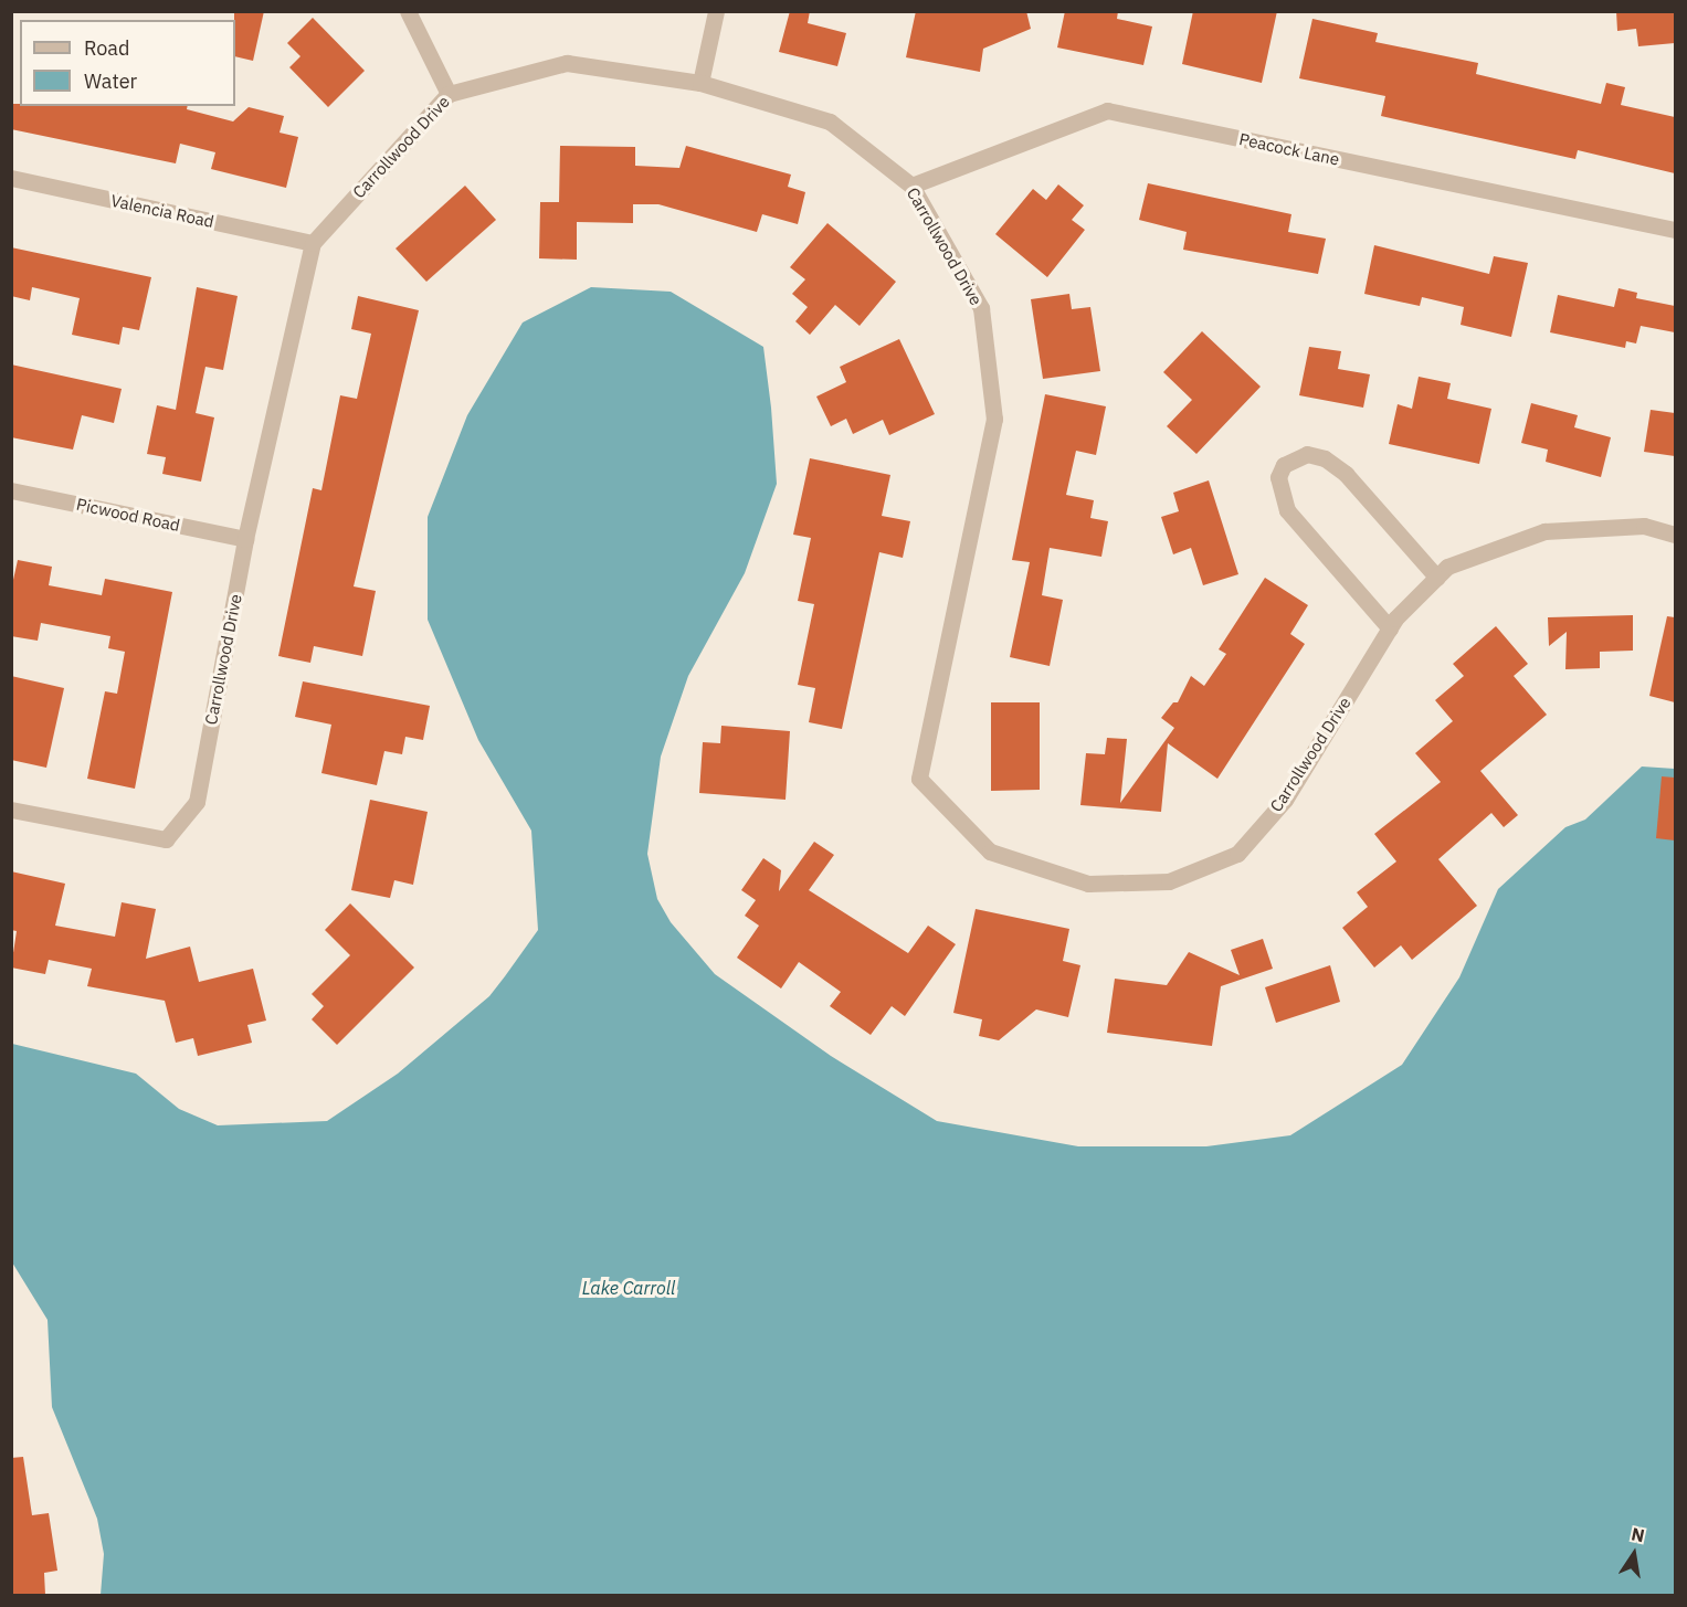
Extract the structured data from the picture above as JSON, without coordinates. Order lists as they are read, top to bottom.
{
  "streets": {
    "street": [
      "Carrollwood Drive",
      "Peacock Lane",
      "Valencia Road",
      "Picwood Road"
    ]
  },
  "crossings": [
    ["Carrollwood Drive", "Peacock Lane"],
    ["Carrollwood Drive", "Valencia Road"],
    ["Carrollwood Drive", "Picwood Road"]
  ],
  "water": ["Lake Carroll"],
  "legend": ["Road", "Water"],
  "north": "top"
}
